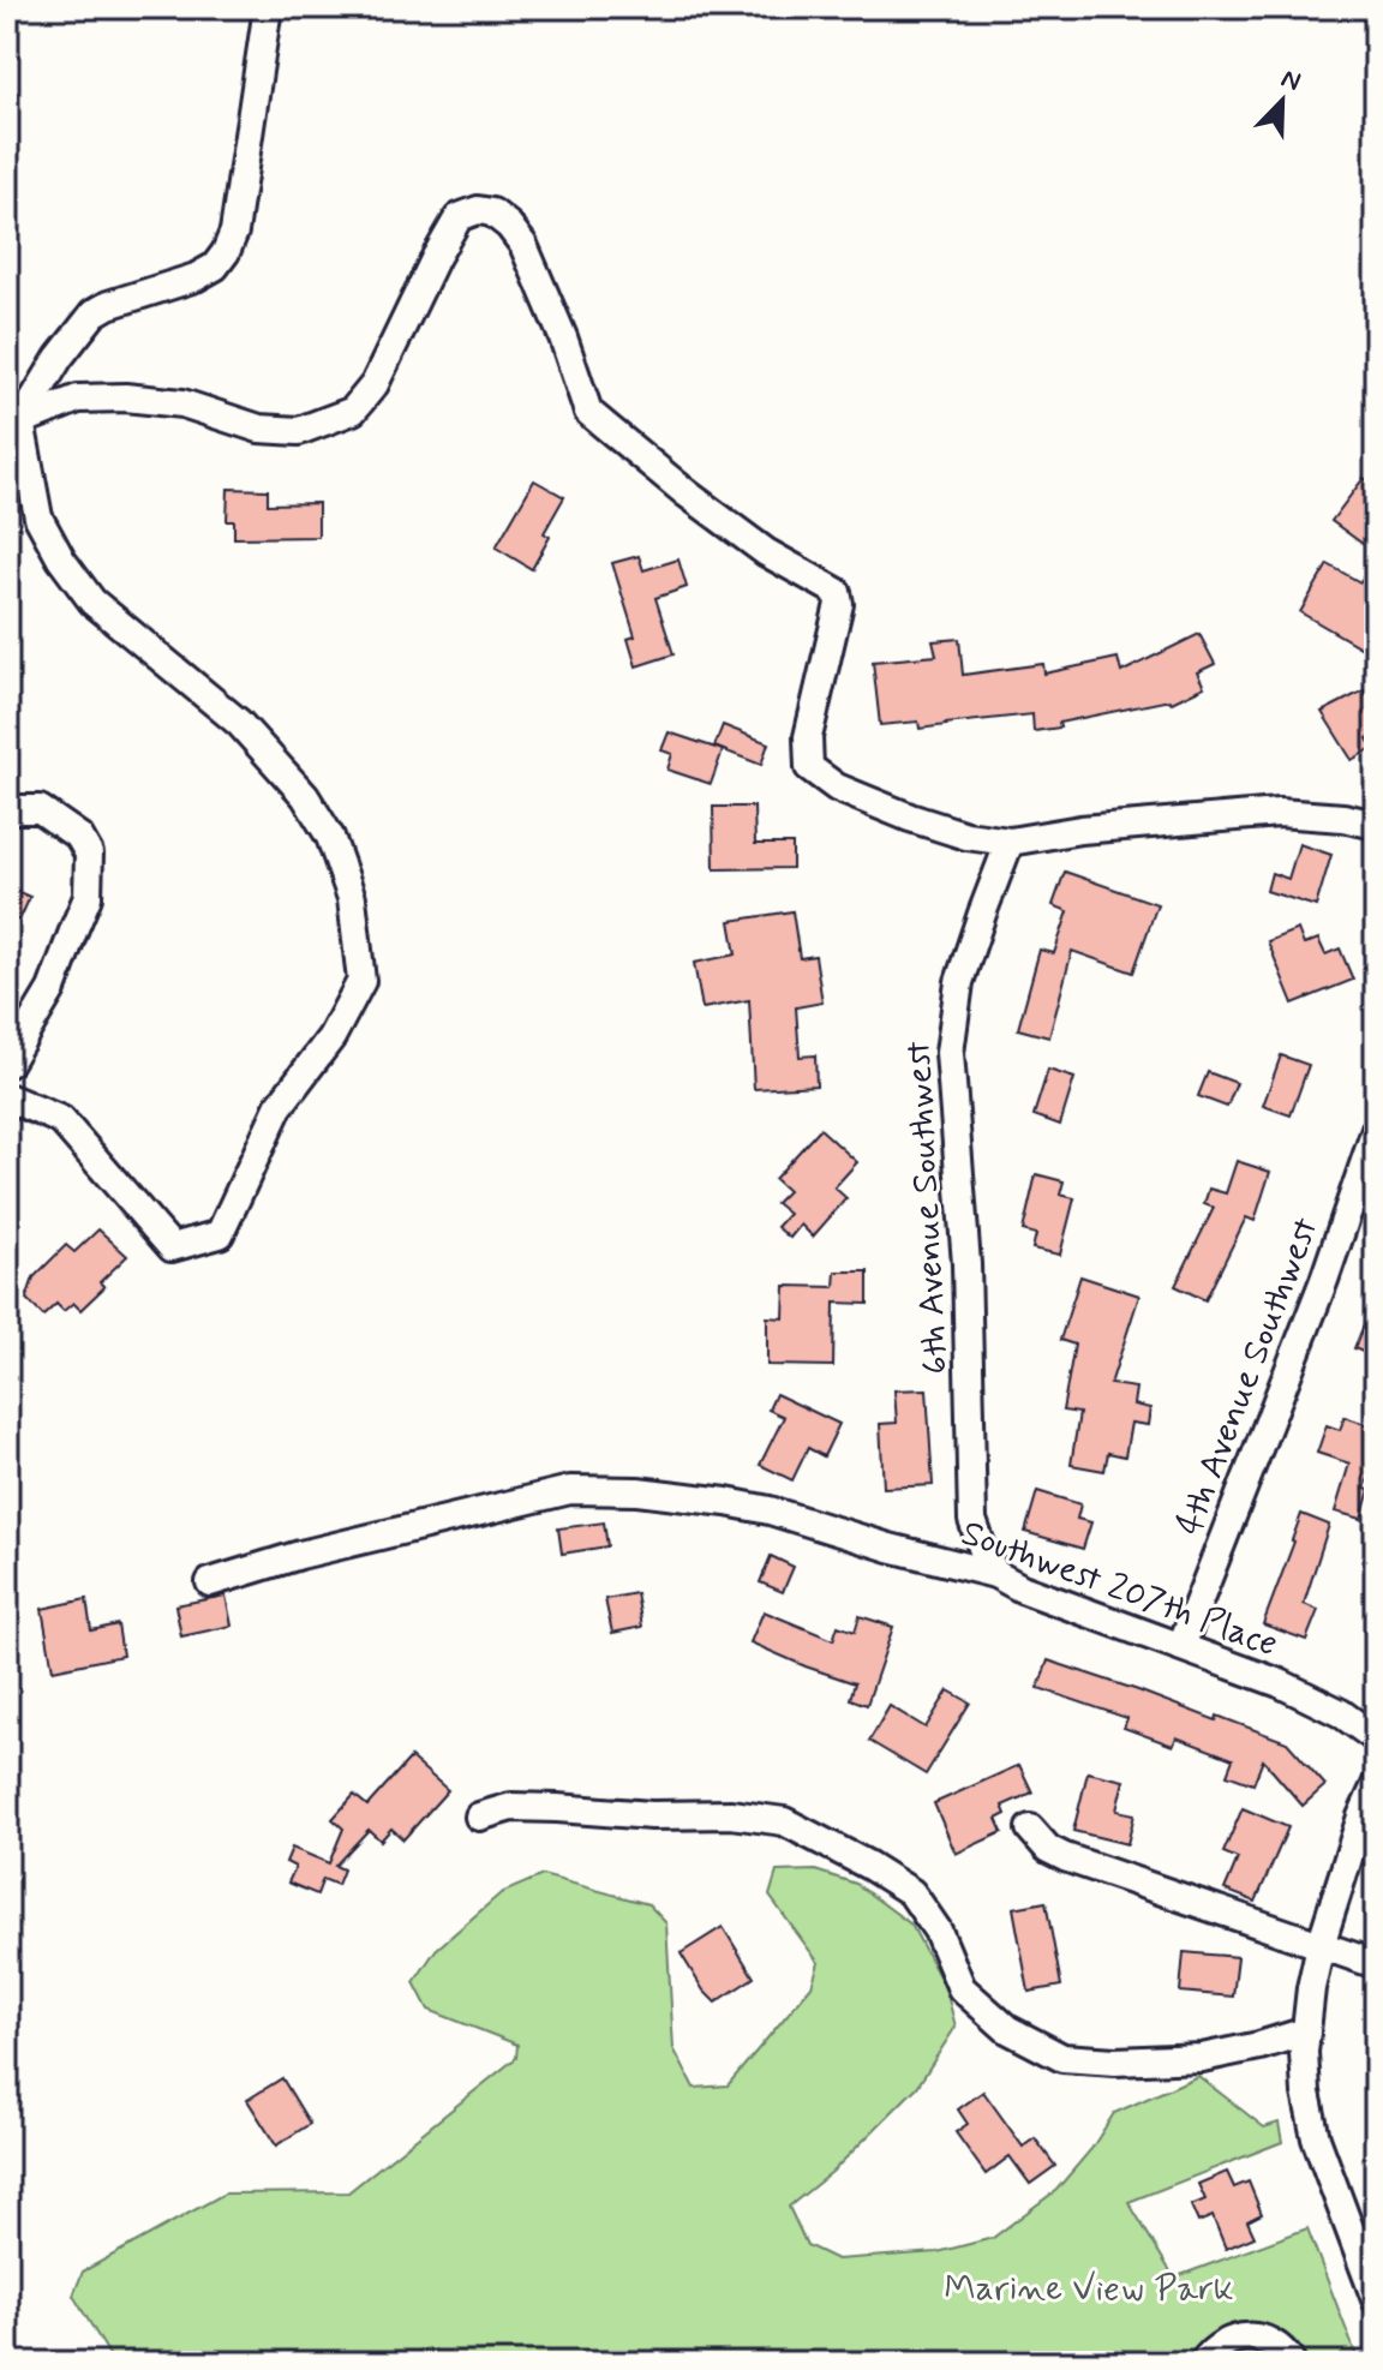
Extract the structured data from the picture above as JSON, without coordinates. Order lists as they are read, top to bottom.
{
  "streets": {
    "street": ["6th Avenue Southwest", "4th Avenue Southwest", "Southwest 207th Place"]
  },
  "crossings": [
    ["6th Avenue Southwest", "Southwest 207th Place"],
    ["4th Avenue Southwest", "Southwest 207th Place"]
  ],
  "parks": ["Marine View Park"],
  "north": "top right"
}
